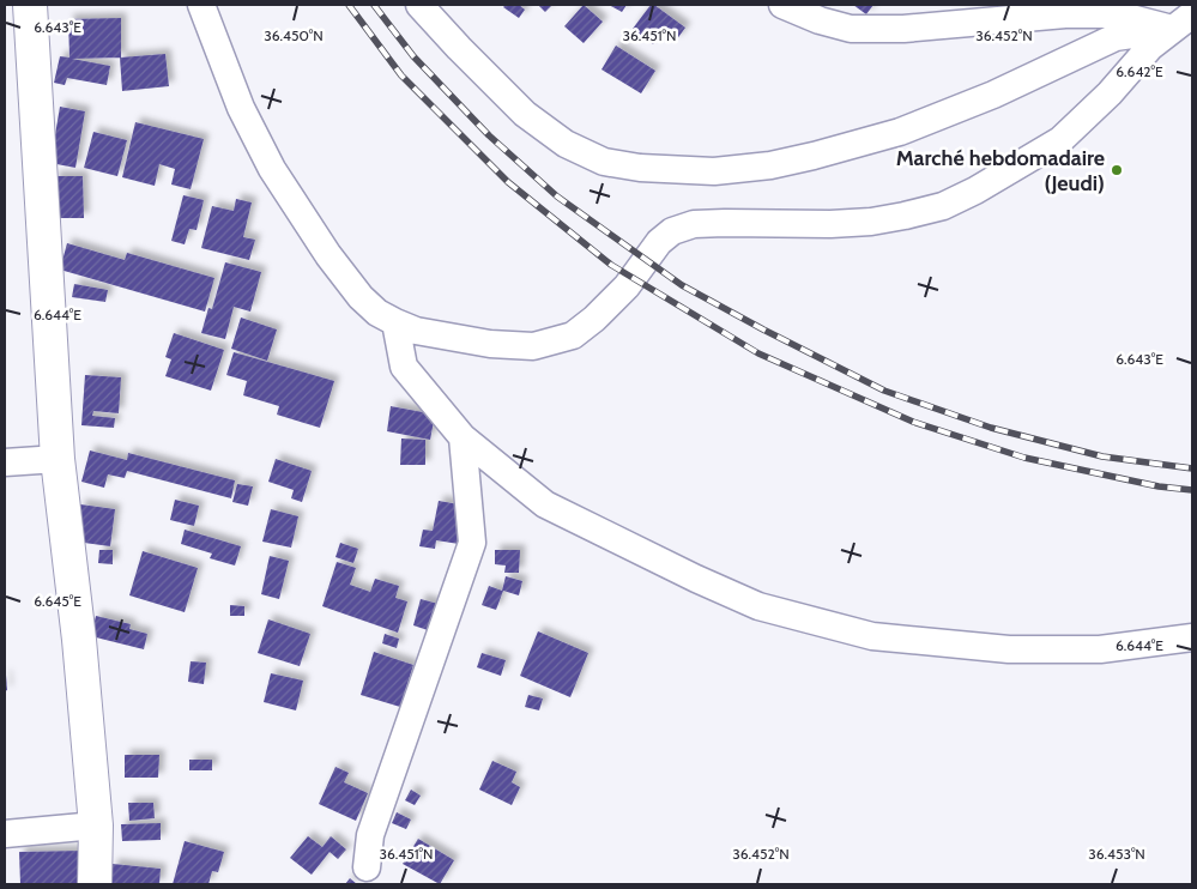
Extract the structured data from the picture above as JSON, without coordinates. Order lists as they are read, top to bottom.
{
  "places": ["Marché hebdomadaire (Jeudi)"],
  "coordinates": [
    "6.643°E",
    "36.450°N",
    "36.451°N",
    "36.452°N",
    "6.642°E",
    "6.644°E",
    "6.645°E",
    "36.453°N"
  ]
}
